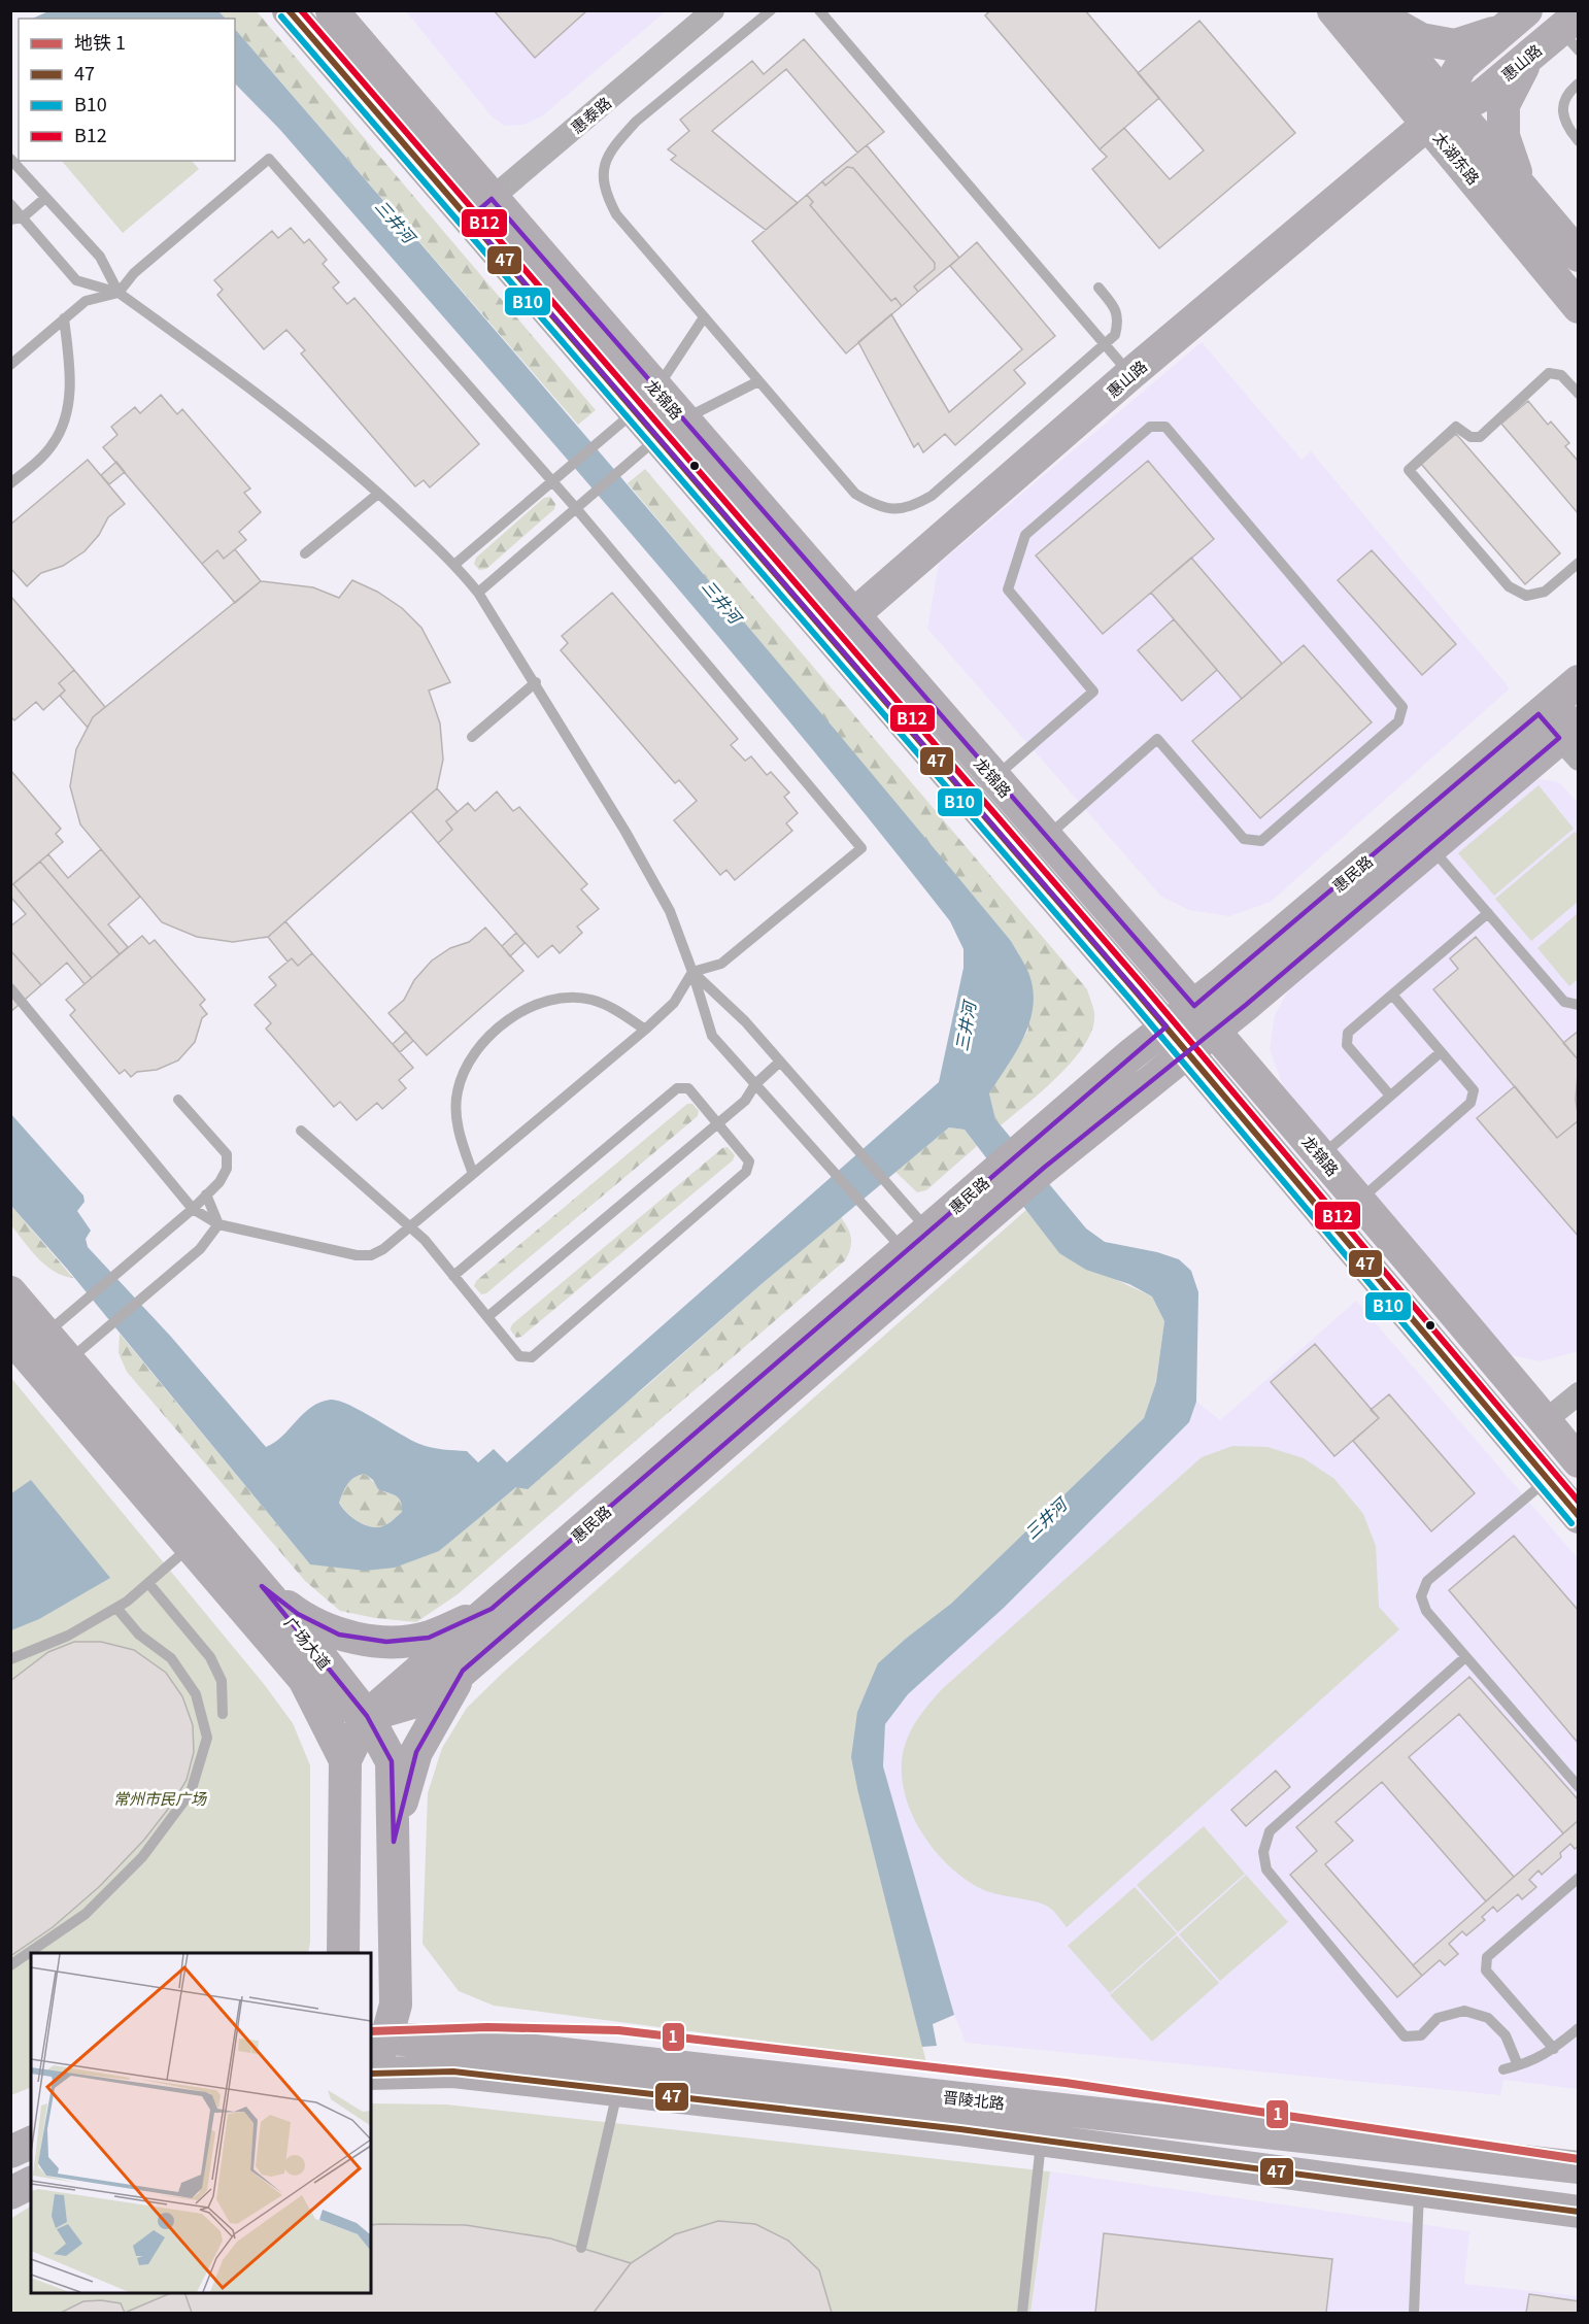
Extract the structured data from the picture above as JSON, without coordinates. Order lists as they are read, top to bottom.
{
  "streets": {
    "main road": [
      "惠山路",
      "太湖东路",
      "龙锦路",
      "惠民路",
      "广场大道",
      "晋陵北路"
    ],
    "street": ["惠泰路"]
  },
  "crossings": [
    ["惠山路", "太湖东路"],
    ["惠山路", "龙锦路"],
    ["惠泰路", "龙锦路"],
    ["龙锦路", "惠民路"],
    ["惠民路", "广场大道"],
    ["广场大道", "晋陵北路"]
  ],
  "water": ["三井河"],
  "parks": ["常州市民广场"],
  "lines": [
    "transit line 47",
    "transit line B12",
    "transit line B10",
    "metro line 1"
  ],
  "legend": [
    "地铁 1",
    "47",
    "B10",
    "B12"
  ]
}
